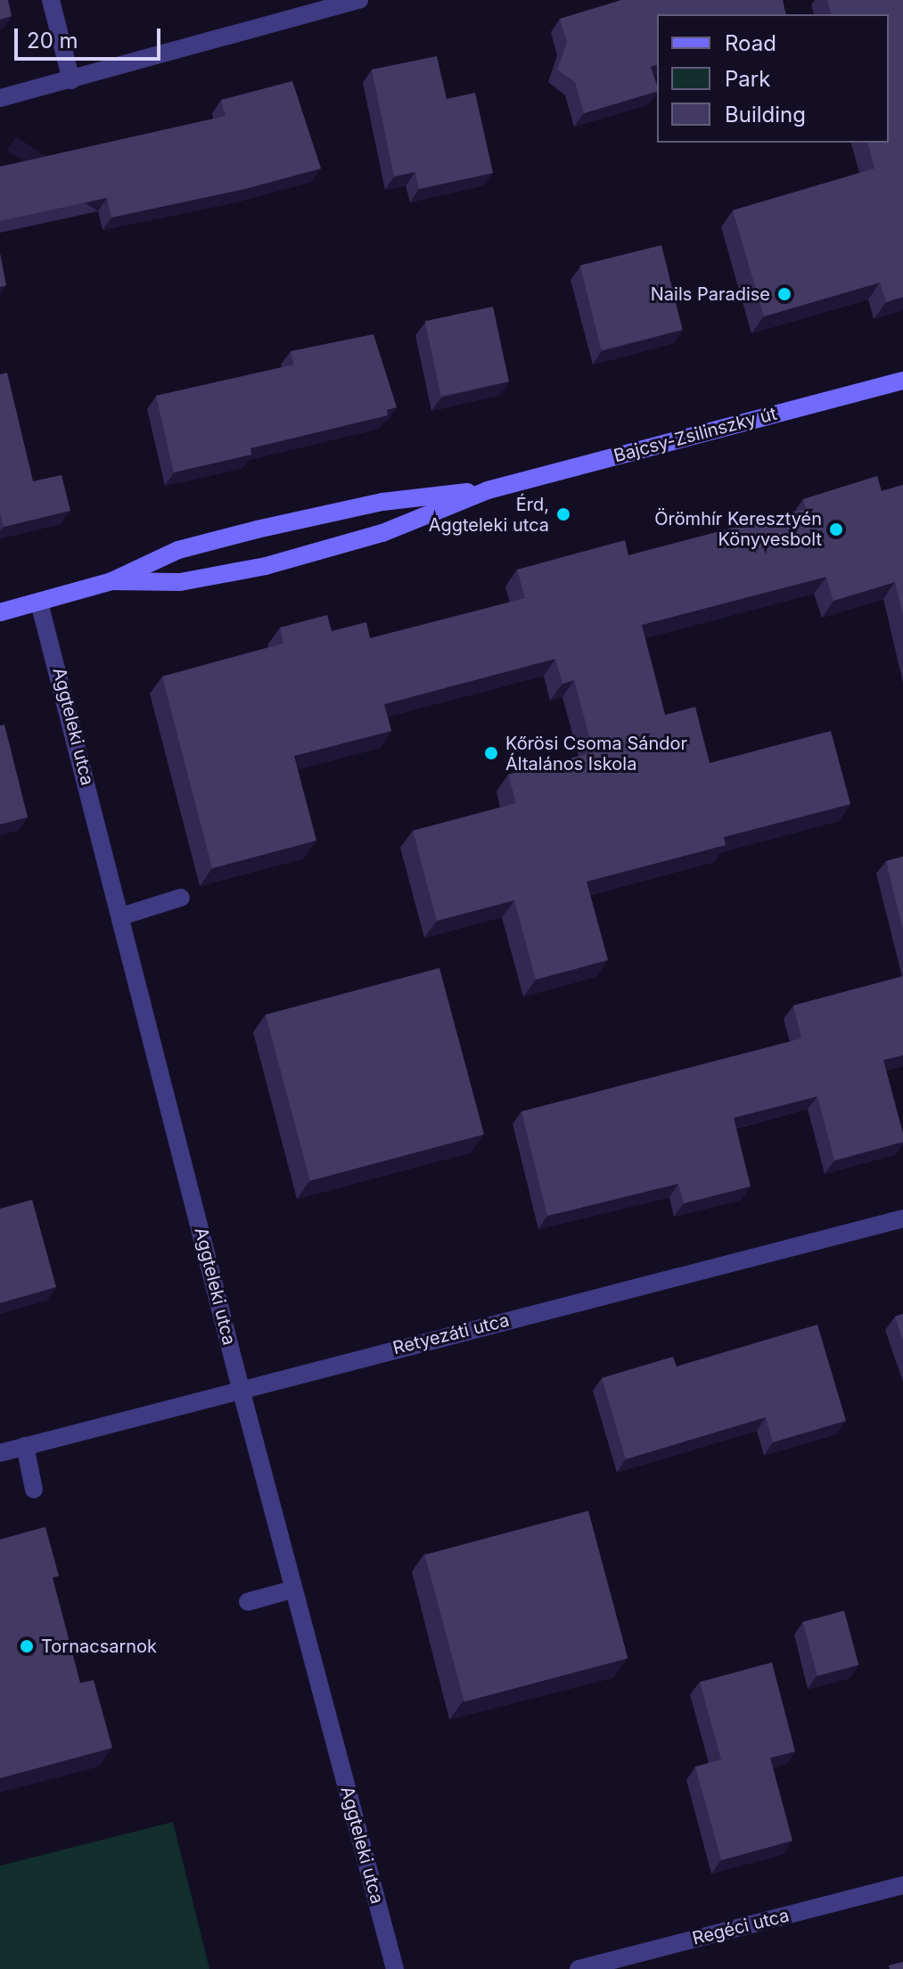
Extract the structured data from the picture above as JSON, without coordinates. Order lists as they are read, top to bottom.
{
  "streets": {
    "main road": ["Bajcsy-Zsilinszky út"],
    "street": ["Aggteleki utca", "Retyezáti utca", "Regéci utca"]
  },
  "crossings": [
    ["Bajcsy-Zsilinszky út", "Aggteleki utca"],
    ["Aggteleki utca", "Retyezáti utca"]
  ],
  "places": [
    "Nails Paradise",
    "Érd, Aggteleki utca",
    "Örömhír Keresztyén Könyvesbolt",
    "Kőrösi Csoma Sándor Általános Iskola",
    "Tornacsarnok"
  ],
  "legend": ["Road", "Park", "Building"],
  "scale_bar": "20 m"
}
